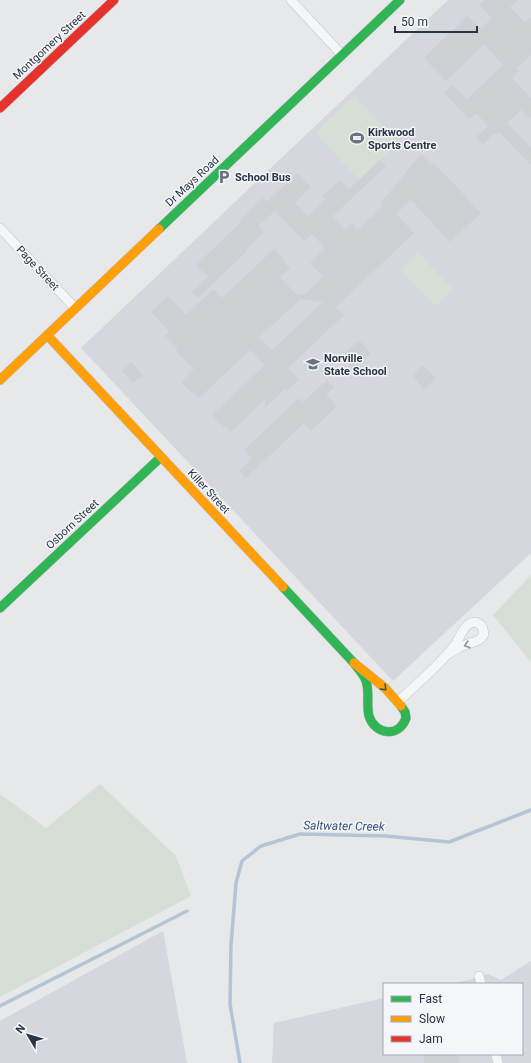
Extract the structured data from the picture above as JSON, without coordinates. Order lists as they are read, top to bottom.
{
  "streets": {
    "street": [
      "Montgomery Street",
      "Dr Mays Road",
      "Page Street",
      "Killer Street",
      "Osborn Street"
    ]
  },
  "crossings": [
    ["Dr Mays Road", "Page Street"],
    ["Dr Mays Road", "Killer Street"],
    ["Killer Street", "Osborn Street"]
  ],
  "water": ["Saltwater Creek"],
  "places": {
    "sports": ["Kirkwood Sports Centre"],
    "parking": ["School Bus"],
    "school or university": ["Norville State School"]
  },
  "legend": ["Fast", "Slow", "Jam"],
  "scale_bar": "50 m",
  "north": "top left"
}
